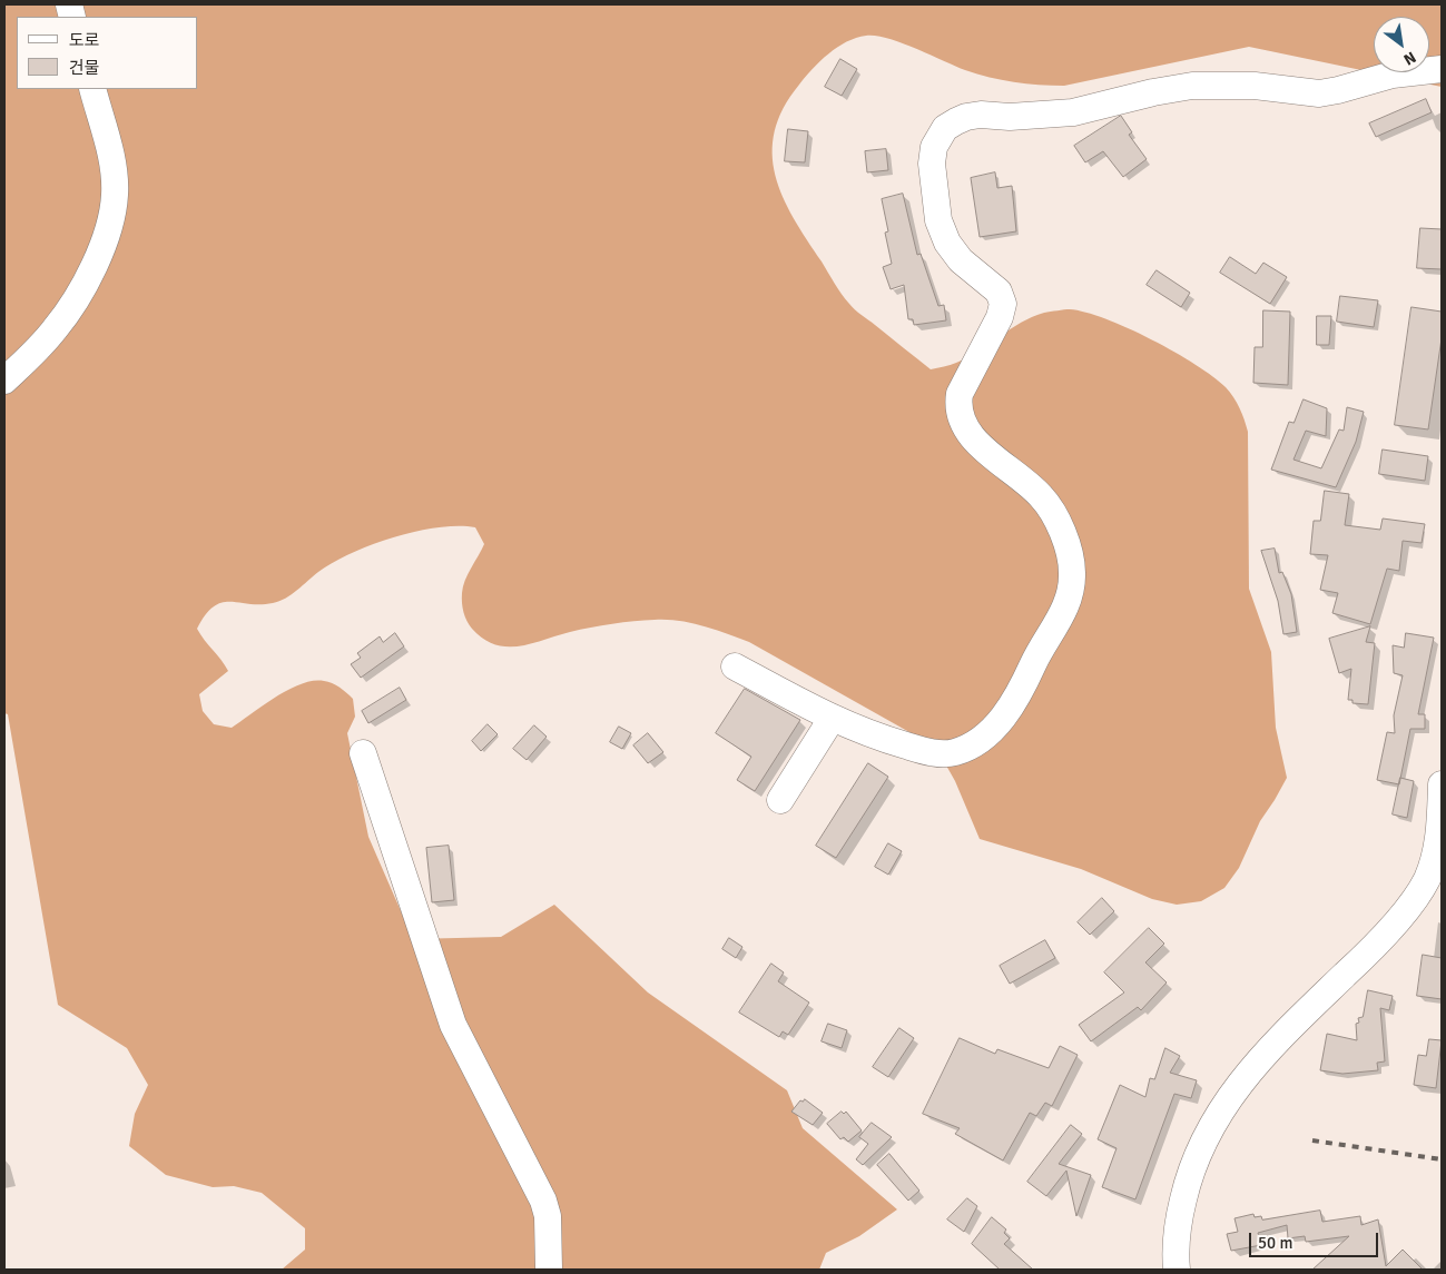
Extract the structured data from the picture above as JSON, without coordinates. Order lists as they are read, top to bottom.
{
  "legend": ["도로", "건물"],
  "scale_bar": "50 m",
  "north": "bottom right"
}
